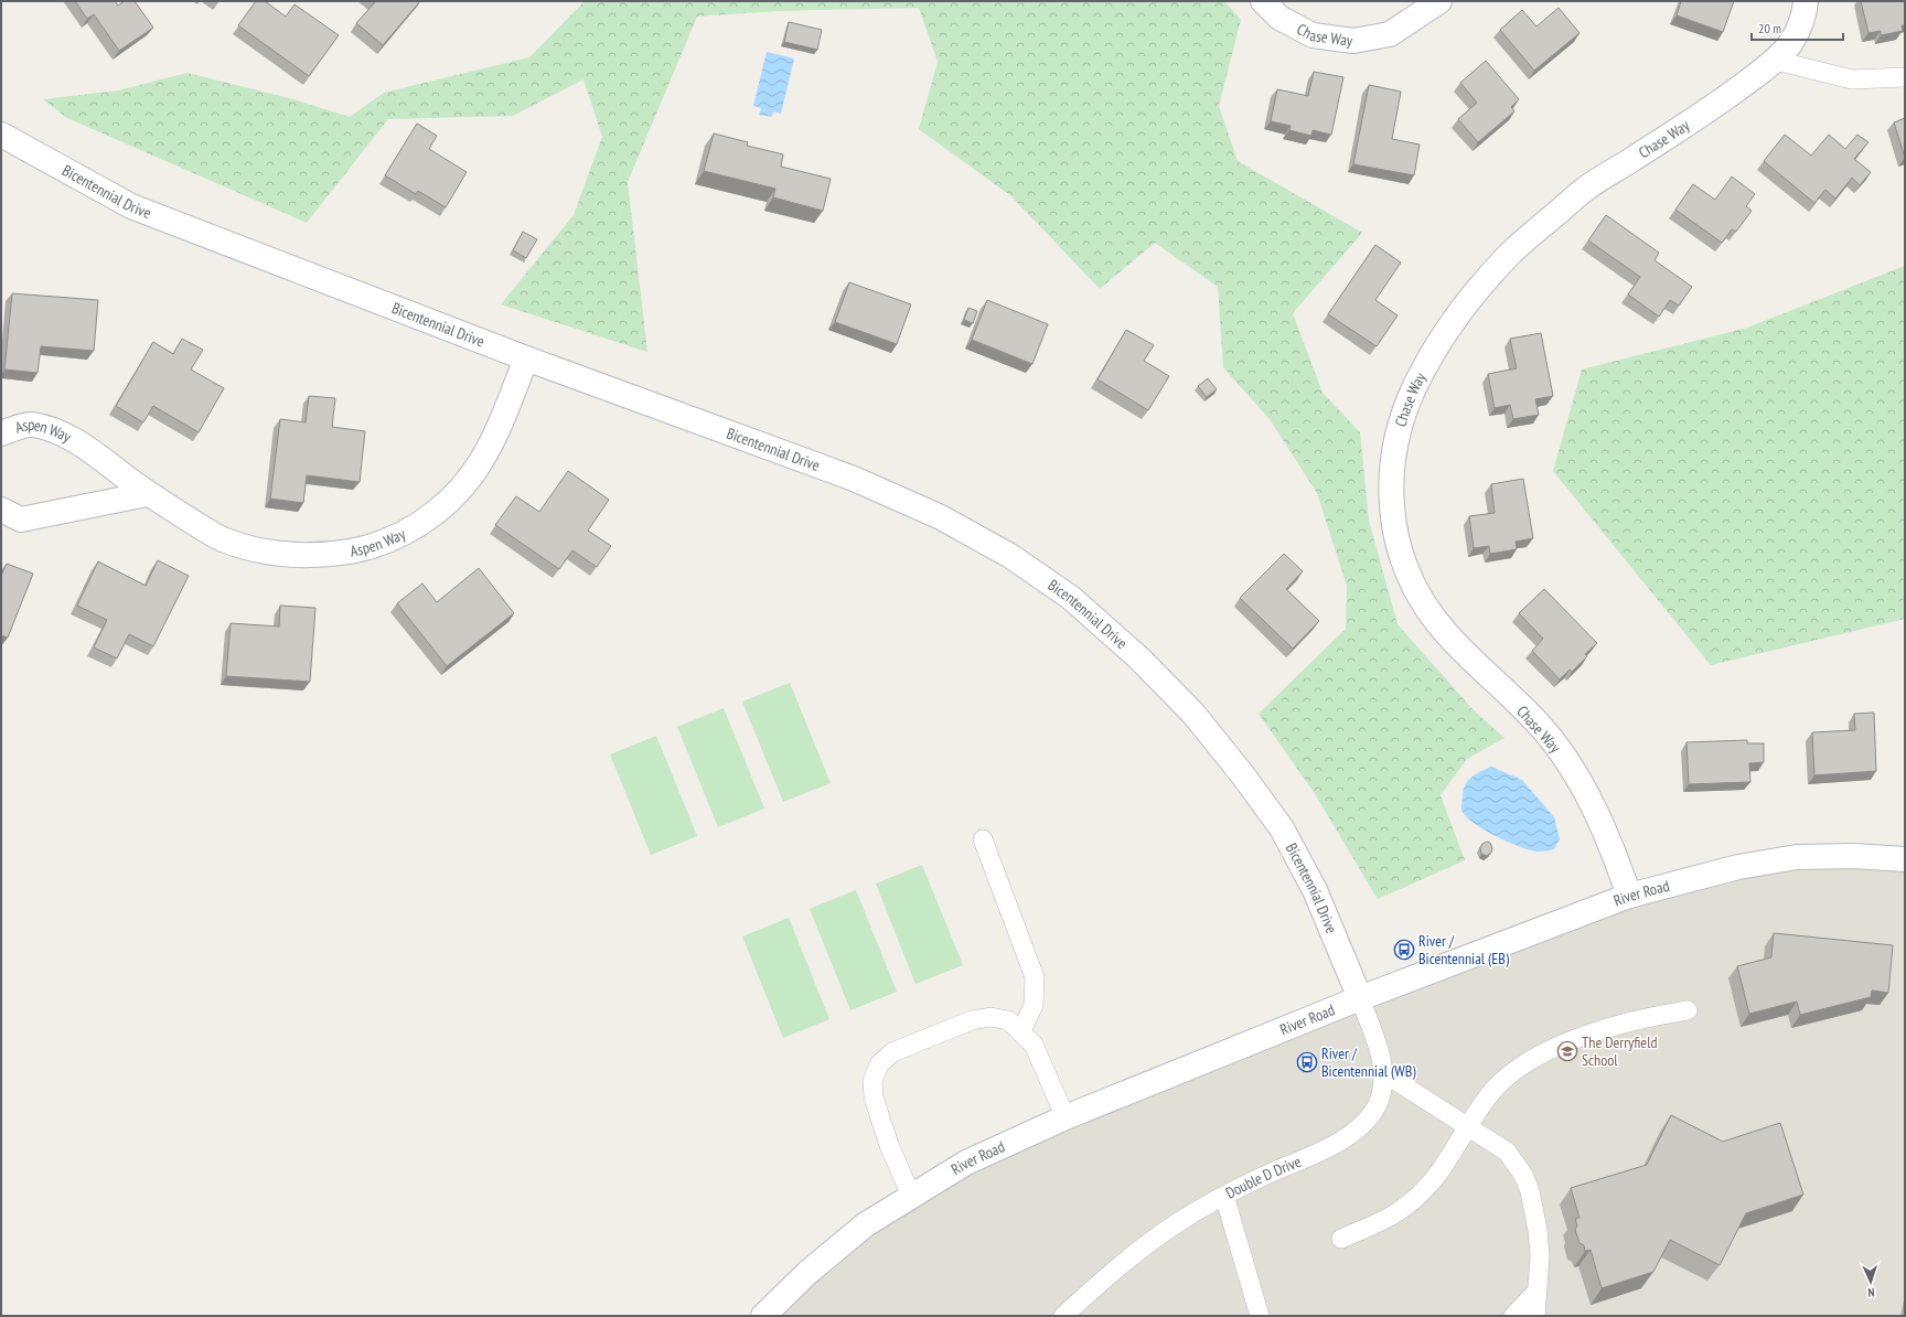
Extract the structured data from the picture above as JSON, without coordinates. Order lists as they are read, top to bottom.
{
  "streets": {
    "street": [
      "Chase Way",
      "Bicentennial Drive",
      "Aspen Way",
      "River Road"
    ],
    "lane": ["Double D Drive"]
  },
  "crossings": [
    ["Chase Way", "River Road"],
    ["Bicentennial Drive", "Aspen Way"],
    ["Bicentennial Drive", "River Road"],
    ["Bicentennial Drive", "Double D Drive"],
    ["River Road", "Double D Drive"]
  ],
  "places": {
    "bus stop": ["River / Bicentennial (EB)", "River / Bicentennial (WB)"],
    "school or university": ["The Derryfield School"]
  },
  "scale_bar": "20 m",
  "north": "bottom"
}
